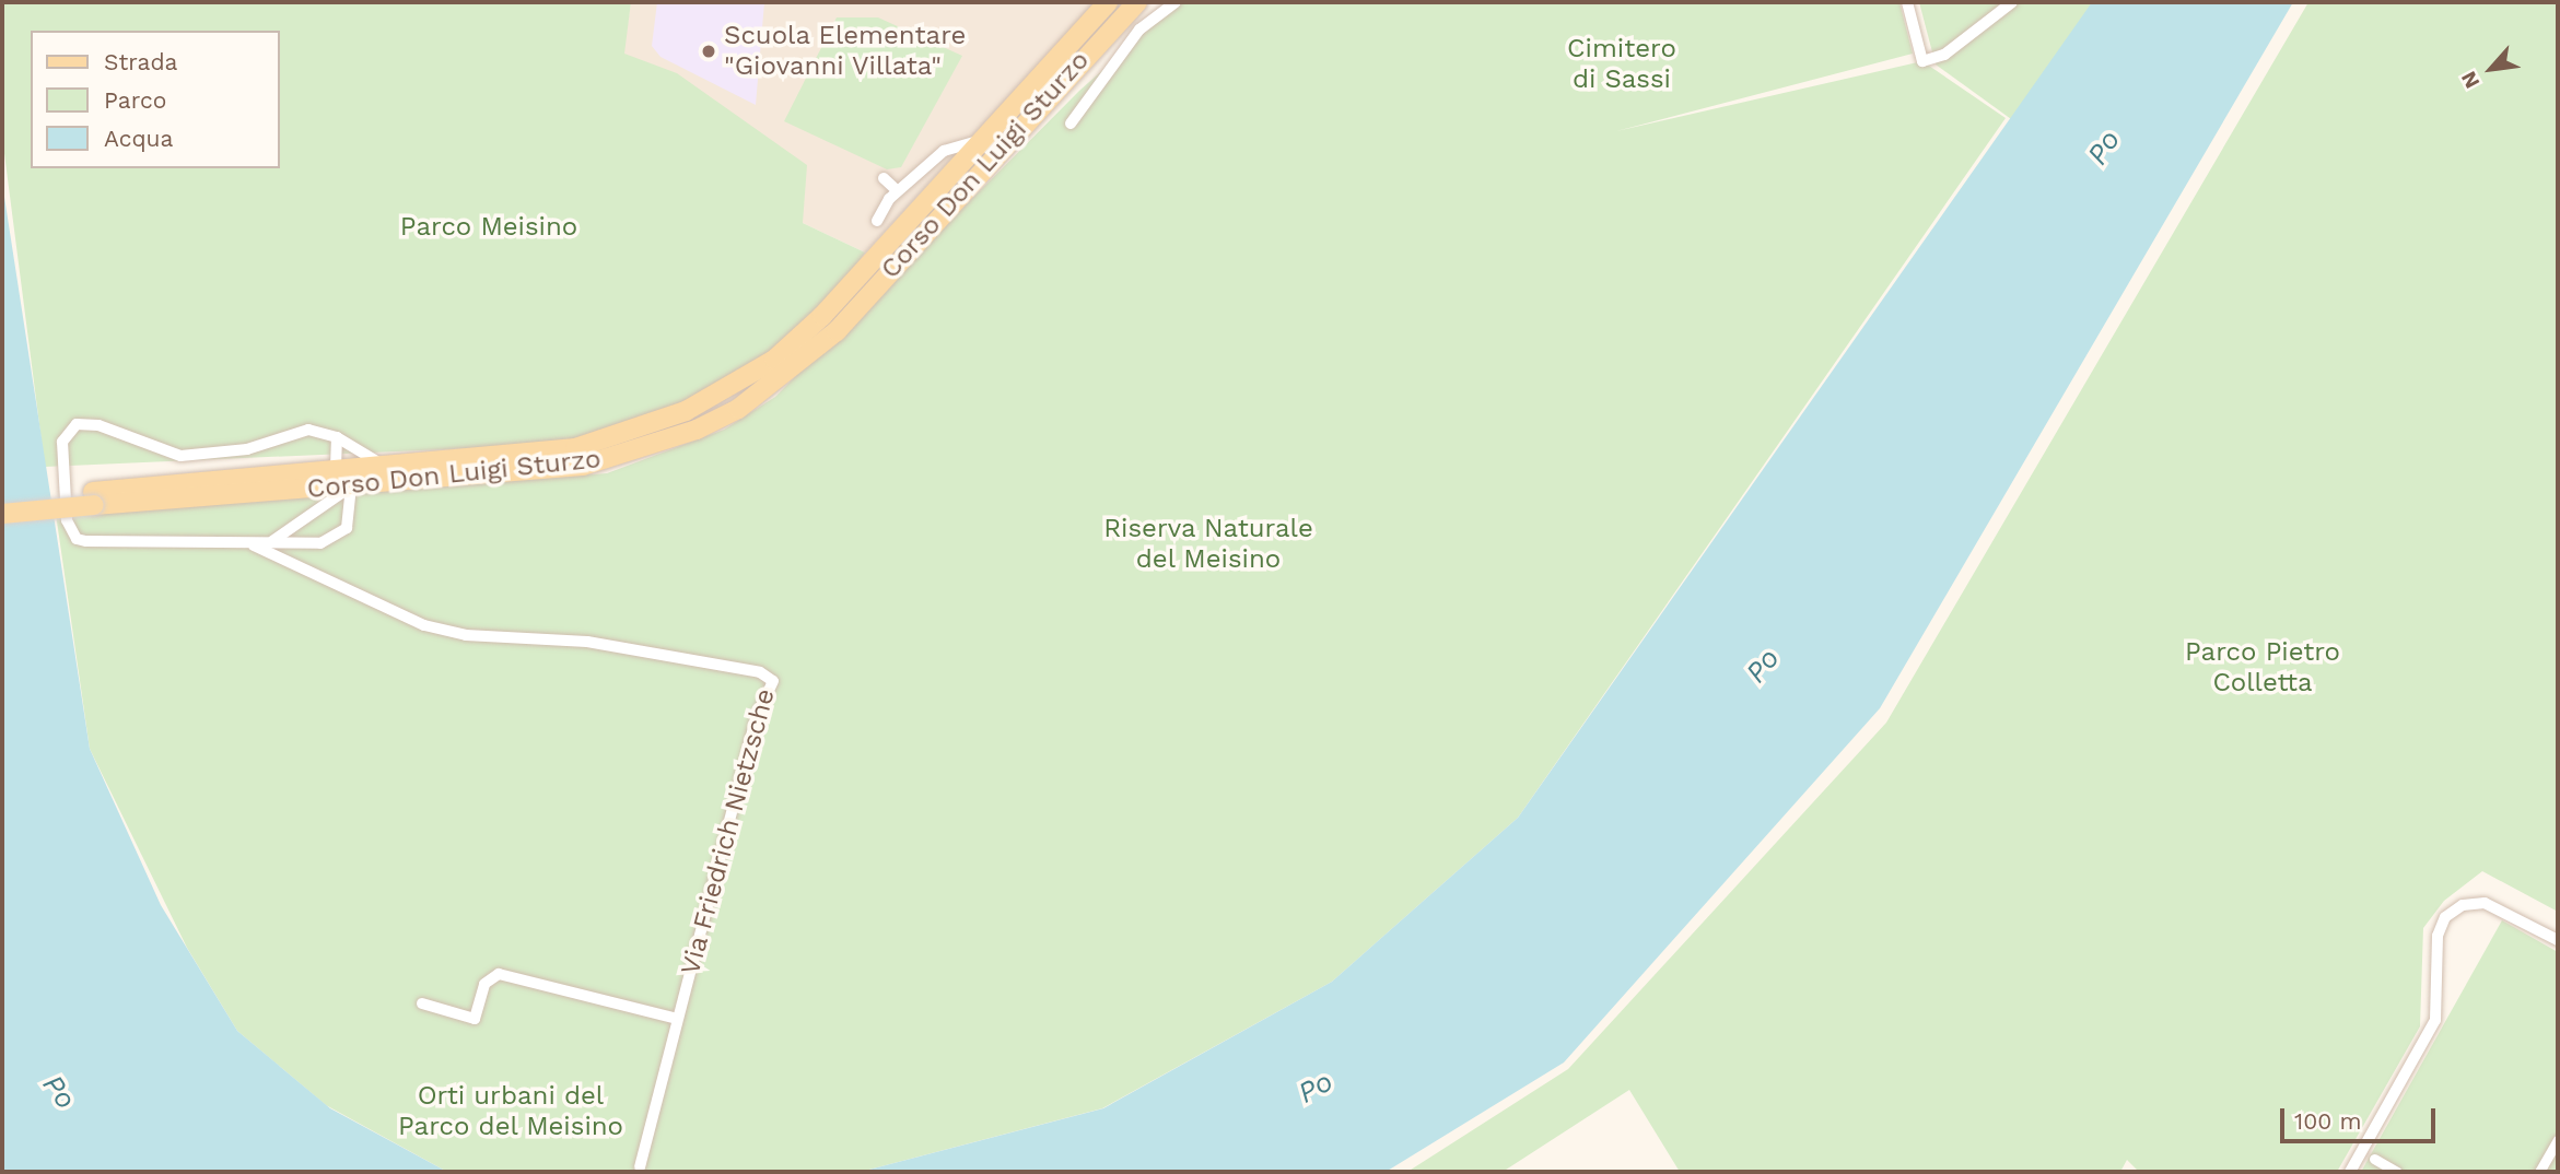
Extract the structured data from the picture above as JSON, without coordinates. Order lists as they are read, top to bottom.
{
  "streets": {
    "main road": ["Corso Don Luigi Sturzo"],
    "street": ["Via Friedrich Nietzsche"]
  },
  "water": ["Po"],
  "parks": [
    "Cimitero di Sassi",
    "Parco Meisino",
    "Riserva Naturale del Meisino",
    "Parco Pietro Colletta",
    "Orti urbani del Parco del Meisino"
  ],
  "places": ["Scuola Elementare \"Giovanni Villata\""],
  "legend": ["Strada", "Parco", "Acqua"],
  "scale_bar": "100 m",
  "north": "bottom left"
}
